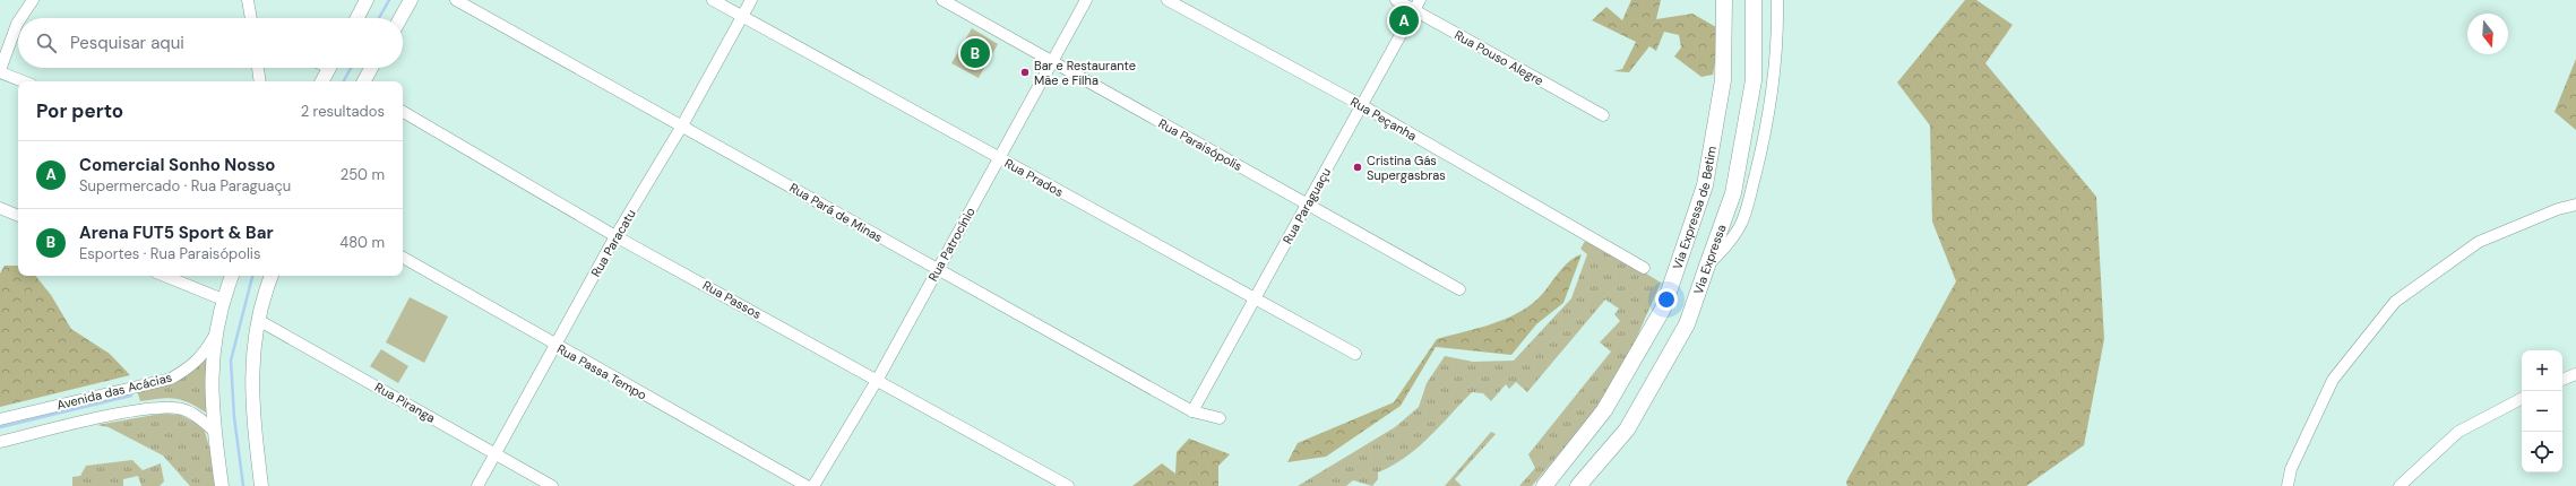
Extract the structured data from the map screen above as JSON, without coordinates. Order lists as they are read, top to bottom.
{
  "streets": {
    "highway": ["Via Expressa de Betim", "Via Expressa"],
    "street": [
      "Rua Pouso Alegre",
      "Rua Peçanha",
      "Rua Paraisópolis",
      "Rua Prados",
      "Rua Paraguaçu",
      "Rua Pará de Minas",
      "Rua Paracatu",
      "Rua Patrocínio",
      "Rua Passos",
      "Rua Passa Tempo",
      "Avenida das Acácias",
      "Rua Piranga"
    ]
  },
  "crossings": [
    ["Rua Pouso Alegre", "Rua Paraguaçu"],
    ["Rua Peçanha", "Rua Paraguaçu"],
    ["Rua Paraisópolis", "Rua Paraguaçu"],
    ["Rua Paraisópolis", "Rua Patrocínio"],
    ["Rua Prados", "Rua Paraguaçu"],
    ["Rua Prados", "Rua Paracatu"],
    ["Rua Prados", "Rua Patrocínio"],
    ["Rua Paraguaçu", "Rua Pará de Minas"],
    ["Rua Pará de Minas", "Rua Paracatu"],
    ["Rua Pará de Minas", "Rua Patrocínio"],
    ["Rua Paracatu", "Rua Passos"],
    ["Rua Paracatu", "Rua Passa Tempo"],
    ["Rua Paracatu", "Rua Piranga"],
    ["Rua Patrocínio", "Rua Passos"]
  ],
  "places": ["Bar e Restaurante Mãe e Filha", "Cristina Gás Supergasbras"],
  "north": "bottom",
  "page": {
    "pins": ["A", "B"],
    "search": "Pesquisar aqui",
    "heading": ["Por perto", "2 resultados"],
    "list": [
      {
        "mark": "A",
        "name": "Comercial Sonho Nosso",
        "note": "Supermercado · Rua Paraguaçu",
        "value": "250 m"
      },
      {
        "mark": "B",
        "name": "Arena FUT5 Sport & Bar",
        "note": "Esportes · Rua Paraisópolis",
        "value": "480 m"
      }
    ],
    "map_buttons": ["+", "−"]
  }
}
